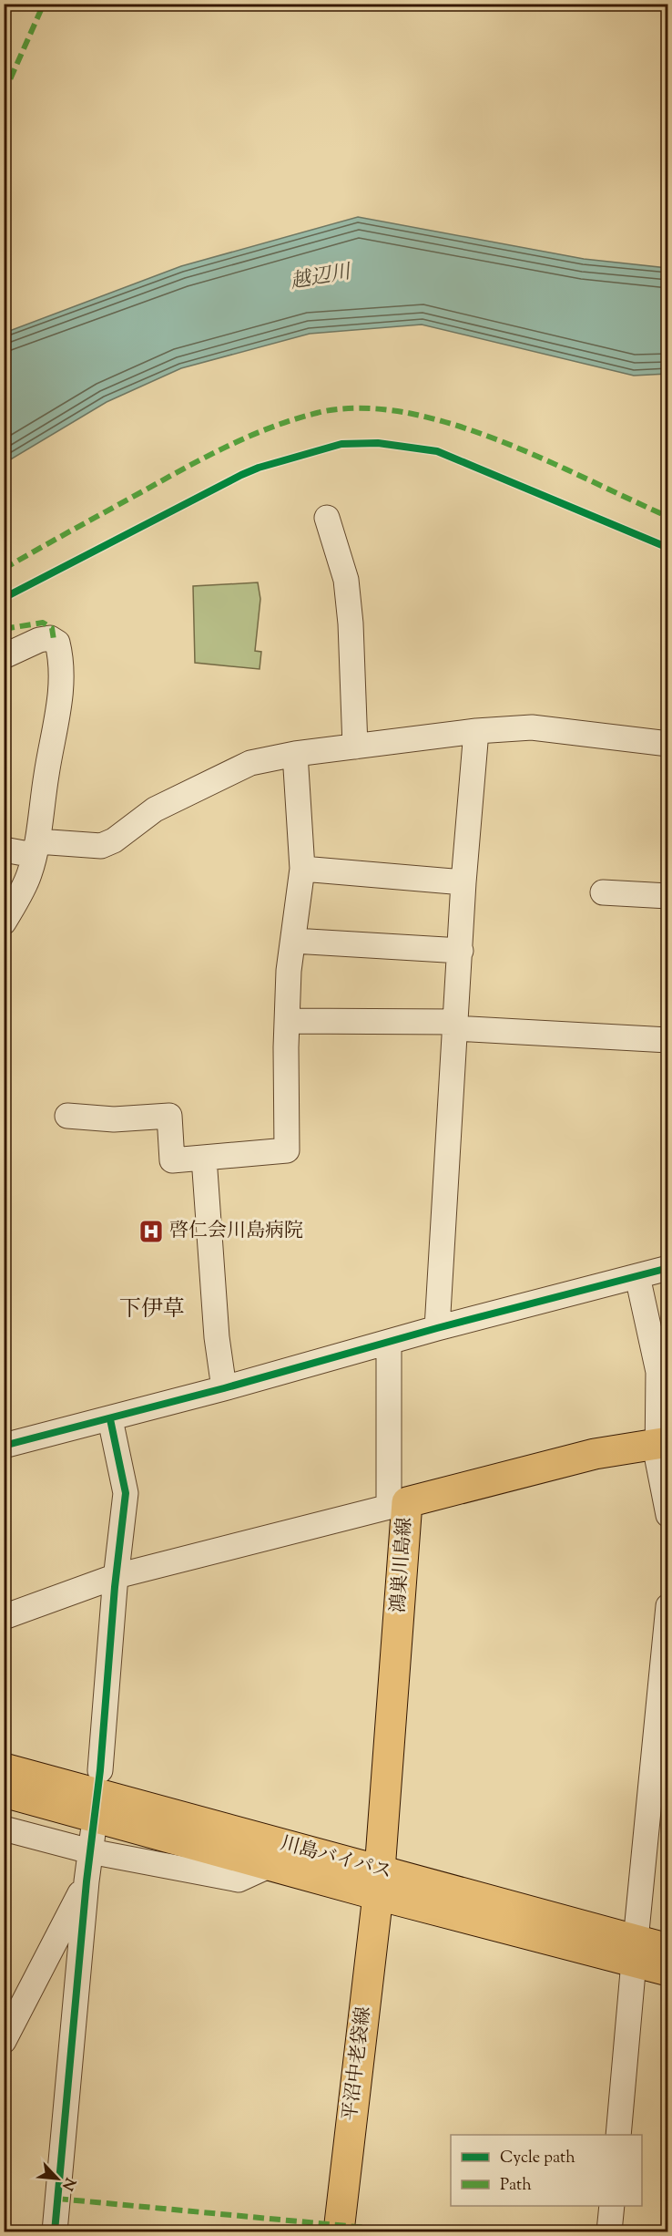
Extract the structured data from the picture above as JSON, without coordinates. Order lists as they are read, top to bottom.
{
  "streets": {
    "main road": ["鴻巣川島線", "川島バイパス", "平沼中老袋線"]
  },
  "crossings": [
    ["鴻巣川島線", "川島バイパス"],
    ["鴻巣川島線", "平沼中老袋線"],
    ["川島バイパス", "平沼中老袋線"]
  ],
  "districts": ["下伊草"],
  "water": ["越辺川"],
  "places": {
    "hospital": ["啓仁会川島病院"]
  },
  "legend": ["Cycle path", "Path"],
  "north": "bottom right"
}
